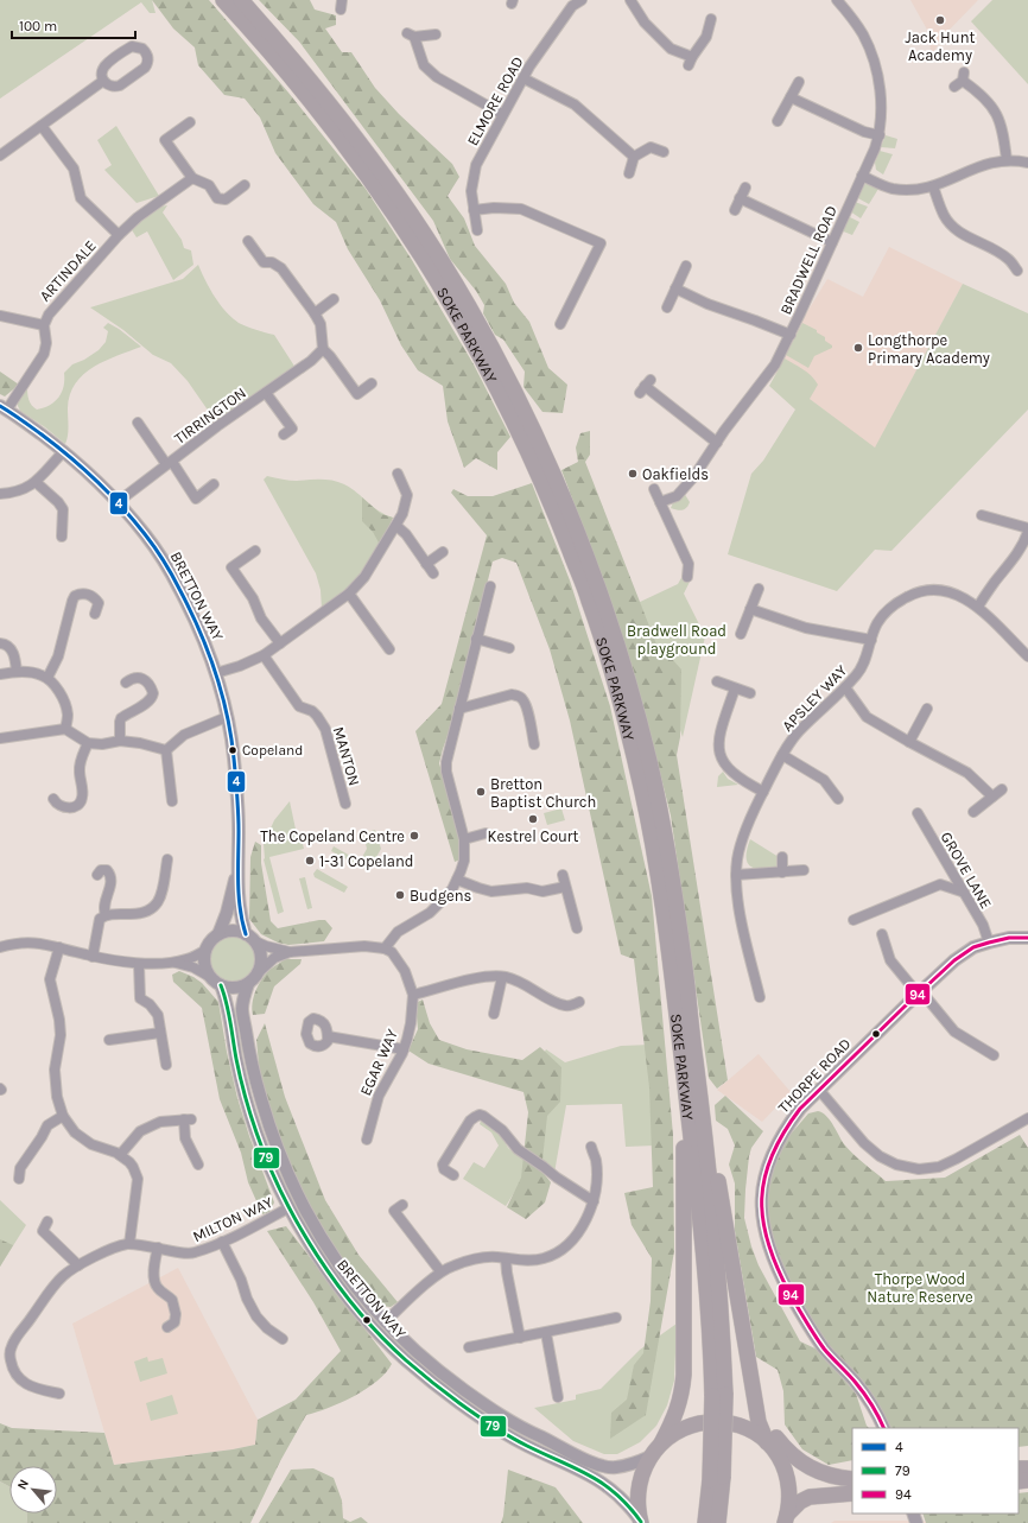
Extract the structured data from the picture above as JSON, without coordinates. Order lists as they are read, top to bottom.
{
  "streets": {
    "highway": ["SOKE PARKWAY"],
    "street": [
      "ELMORE ROAD",
      "BRADWELL ROAD",
      "ARTINDALE",
      "TIRRINGTON",
      "BRETTON WAY",
      "APSLEY WAY",
      "MANTON",
      "GROVE LANE",
      "EGAR WAY",
      "THORPE ROAD",
      "MILTON WAY"
    ]
  },
  "crossings": [
    ["ARTINDALE", "BRETTON WAY"],
    ["TIRRINGTON", "BRETTON WAY"],
    ["BRETTON WAY", "MILTON WAY"],
    ["GROVE LANE", "THORPE ROAD"]
  ],
  "parks": ["Bradwell Road playground", "Thorpe Wood Nature Reserve"],
  "places": [
    "Jack Hunt Academy",
    "Longthorpe Primary Academy",
    "Oakfields",
    "Copeland",
    "Bretton Baptist Church",
    "Kestrel Court",
    "The Copeland Centre",
    "1-31 Copeland",
    "Budgens"
  ],
  "lines": ["transit line 4", "transit line 94", "transit line 79"],
  "legend": ["4", "79", "94"],
  "scale_bar": "100 m",
  "north": "top left"
}
